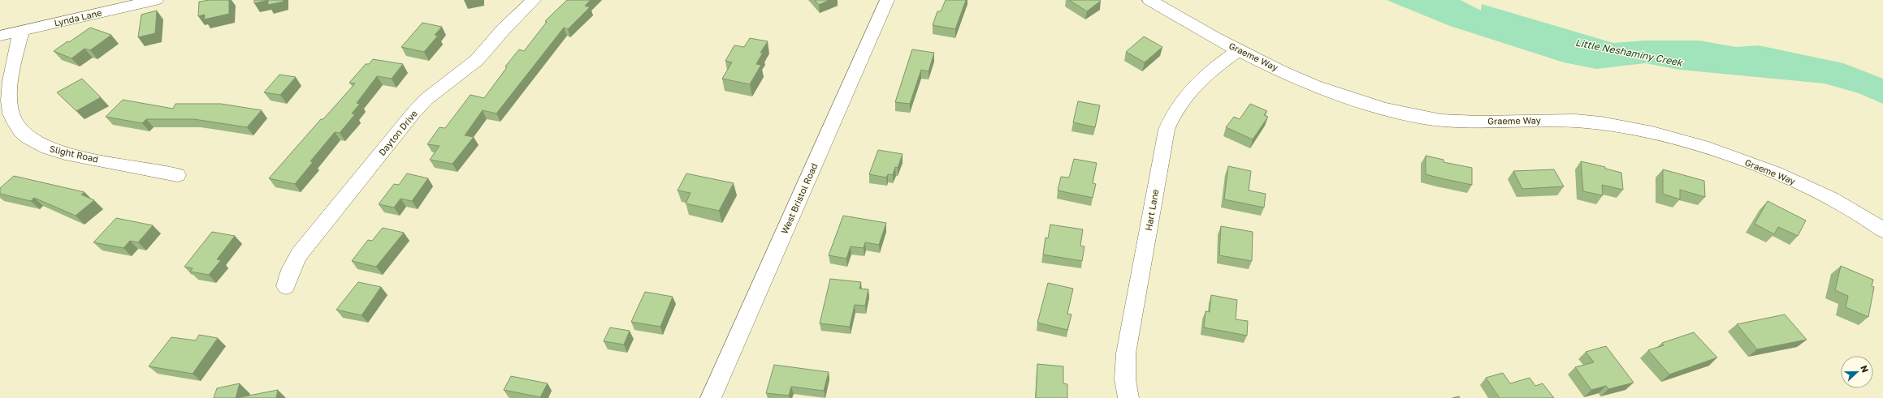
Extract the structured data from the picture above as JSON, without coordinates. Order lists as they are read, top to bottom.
{
  "streets": {
    "street": [
      "Lynda Lane",
      "Graeme Way",
      "Dayton Drive",
      "Slight Road",
      "West Bristol Road",
      "Hart Lane"
    ]
  },
  "crossings": [
    ["Lynda Lane", "Slight Road"],
    ["Graeme Way", "Hart Lane"]
  ],
  "water": ["Little Neshaminy Creek"],
  "north": "right"
}
